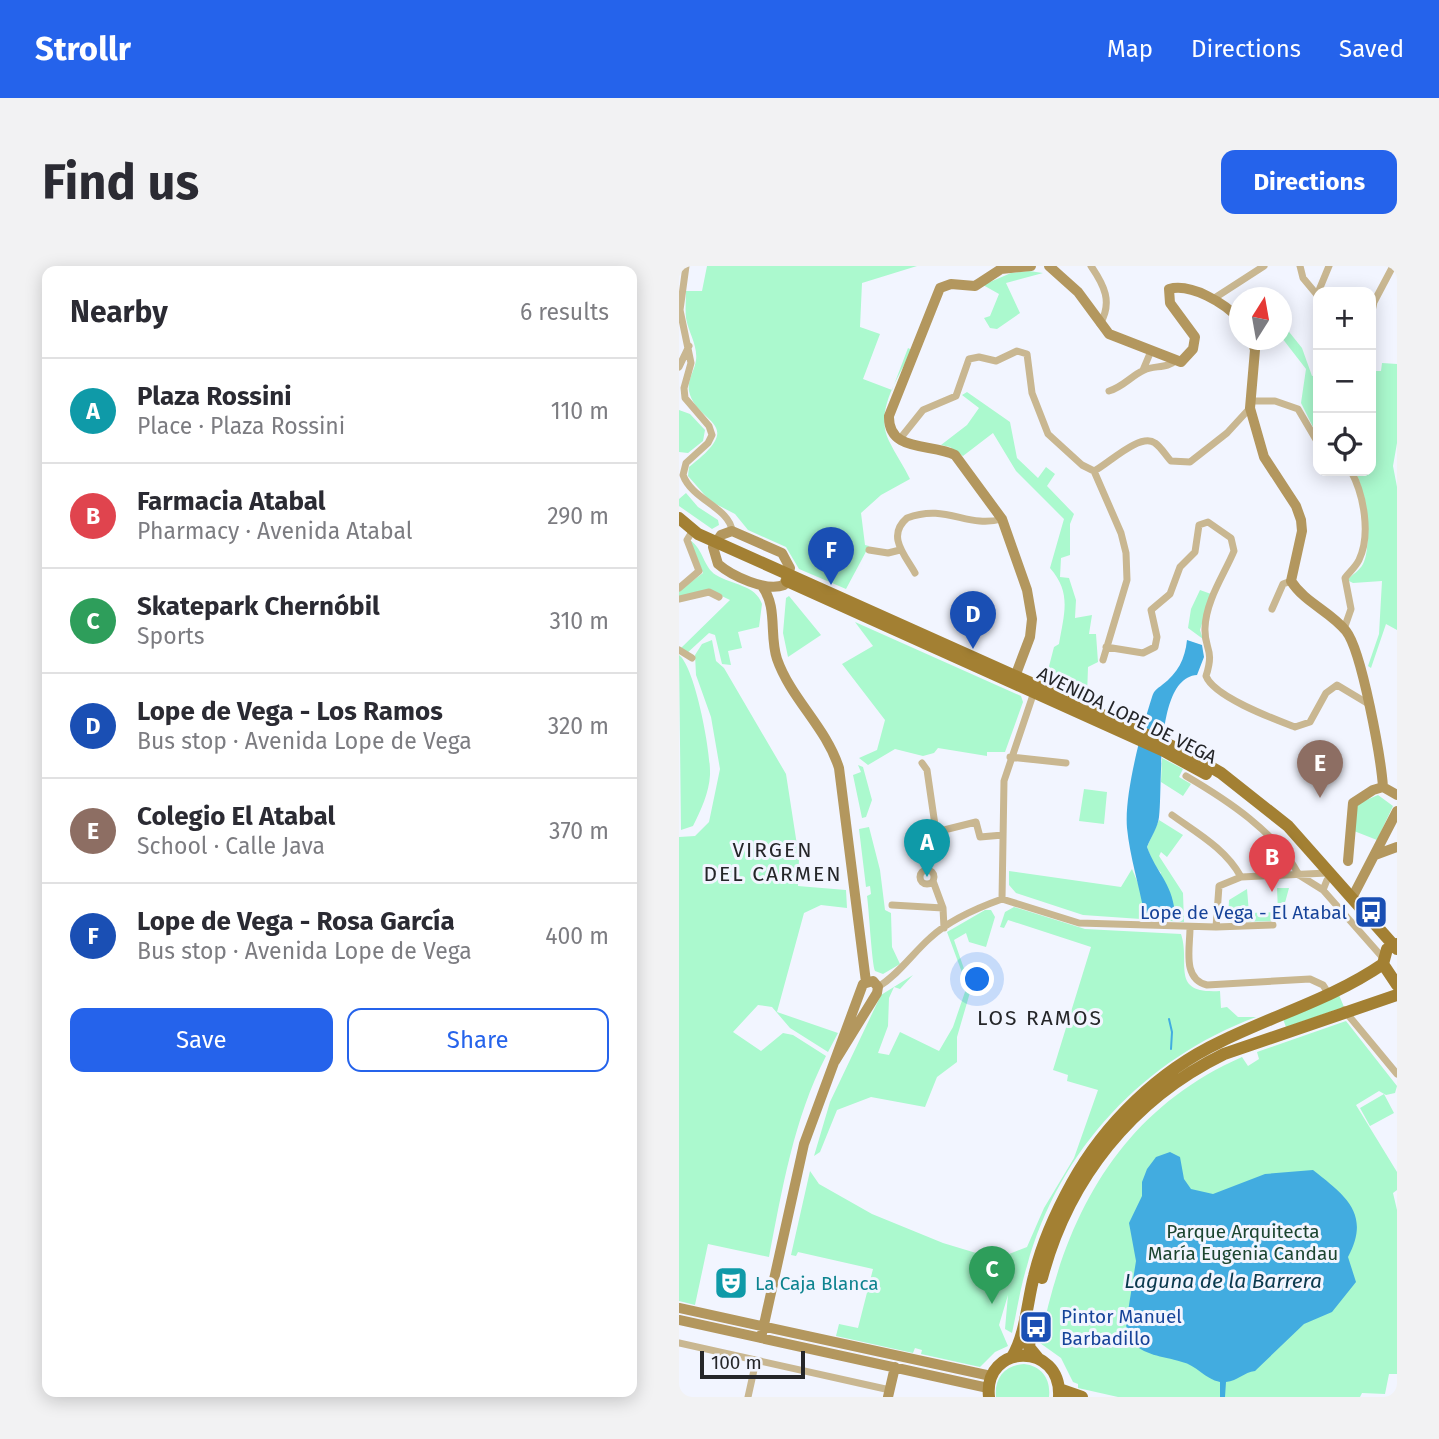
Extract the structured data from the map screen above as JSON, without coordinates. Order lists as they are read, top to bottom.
{
  "streets": {
    "main road": ["AVENIDA LOPE DE VEGA"]
  },
  "districts": ["VIRGEN DEL CARMEN", "LOS RAMOS"],
  "water": ["Laguna de la Barrera"],
  "parks": ["Parque Arquitecta María Eugenia Candau"],
  "places": {
    "bus stop": ["Lope de Vega - El Atabal", "Pintor Manuel Barbadillo"],
    "theatre": ["La Caja Blanca"]
  },
  "scale_bar": "100 m",
  "north": "top",
  "page": {
    "header": "Strollr",
    "nav": ["Map", "Directions", "Saved"],
    "buttons": [
      "Directions",
      ["Save", "Share"]
    ],
    "title": "Find us",
    "heading": ["Nearby", "6 results"],
    "map_buttons": ["+", "−"],
    "list": [
      {
        "mark": "A",
        "name": "Plaza Rossini",
        "note": "Place · Plaza Rossini",
        "value": "110 m"
      },
      {
        "mark": "B",
        "name": "Farmacia Atabal",
        "note": "Pharmacy · Avenida Atabal",
        "value": "290 m"
      },
      {
        "mark": "C",
        "name": "Skatepark Chernóbil",
        "note": "Sports",
        "value": "310 m"
      },
      {
        "mark": "D",
        "name": "Lope de Vega - Los Ramos",
        "note": "Bus stop · Avenida Lope de Vega",
        "value": "320 m"
      },
      {
        "mark": "E",
        "name": "Colegio El Atabal",
        "note": "School · Calle Java",
        "value": "370 m"
      },
      {
        "mark": "F",
        "name": "Lope de Vega - Rosa García",
        "note": "Bus stop · Avenida Lope de Vega",
        "value": "400 m"
      }
    ],
    "pins": [
      "F",
      "D",
      "E",
      "A",
      "B",
      "C"
    ],
    "scale": "100 m"
  }
}
